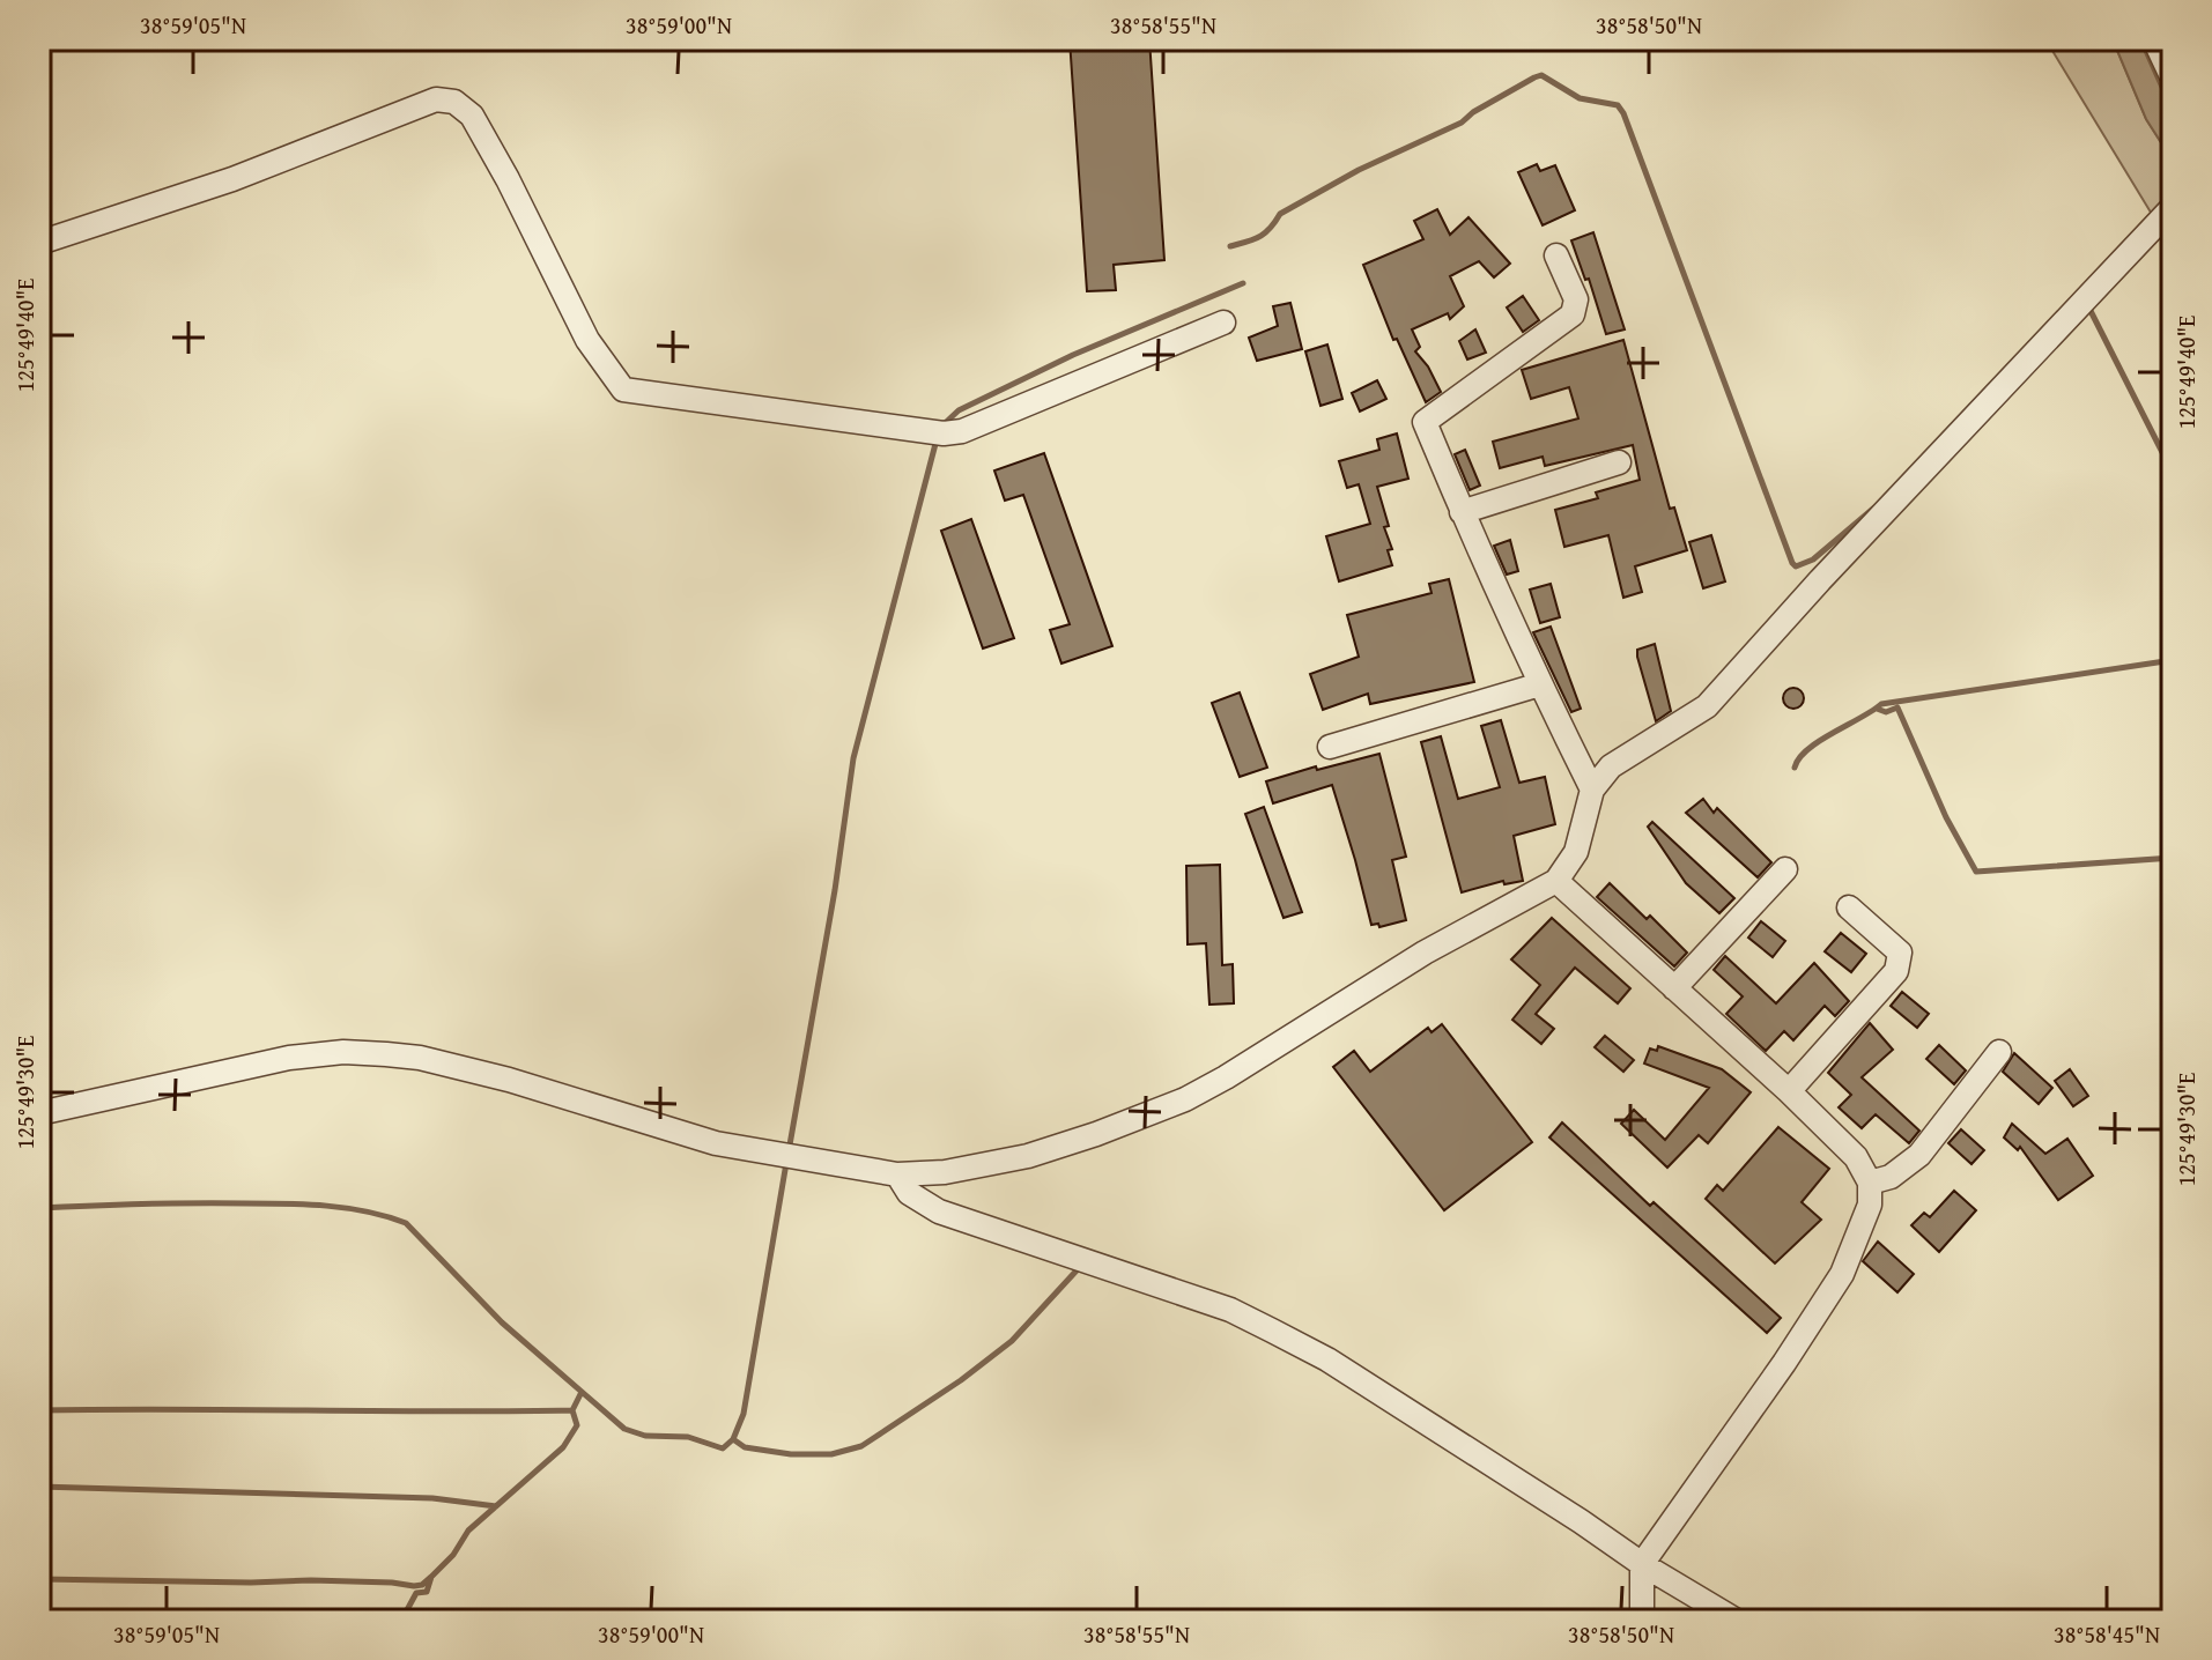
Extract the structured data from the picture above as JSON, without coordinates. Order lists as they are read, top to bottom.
{
  "coordinates": [
    "38°59'05\"N",
    "38°59'00\"N",
    "38°58'55\"N",
    "38°58'50\"N",
    "125°49'40\"E",
    "125°49'30\"E",
    "38°58'45\"N"
  ]
}
